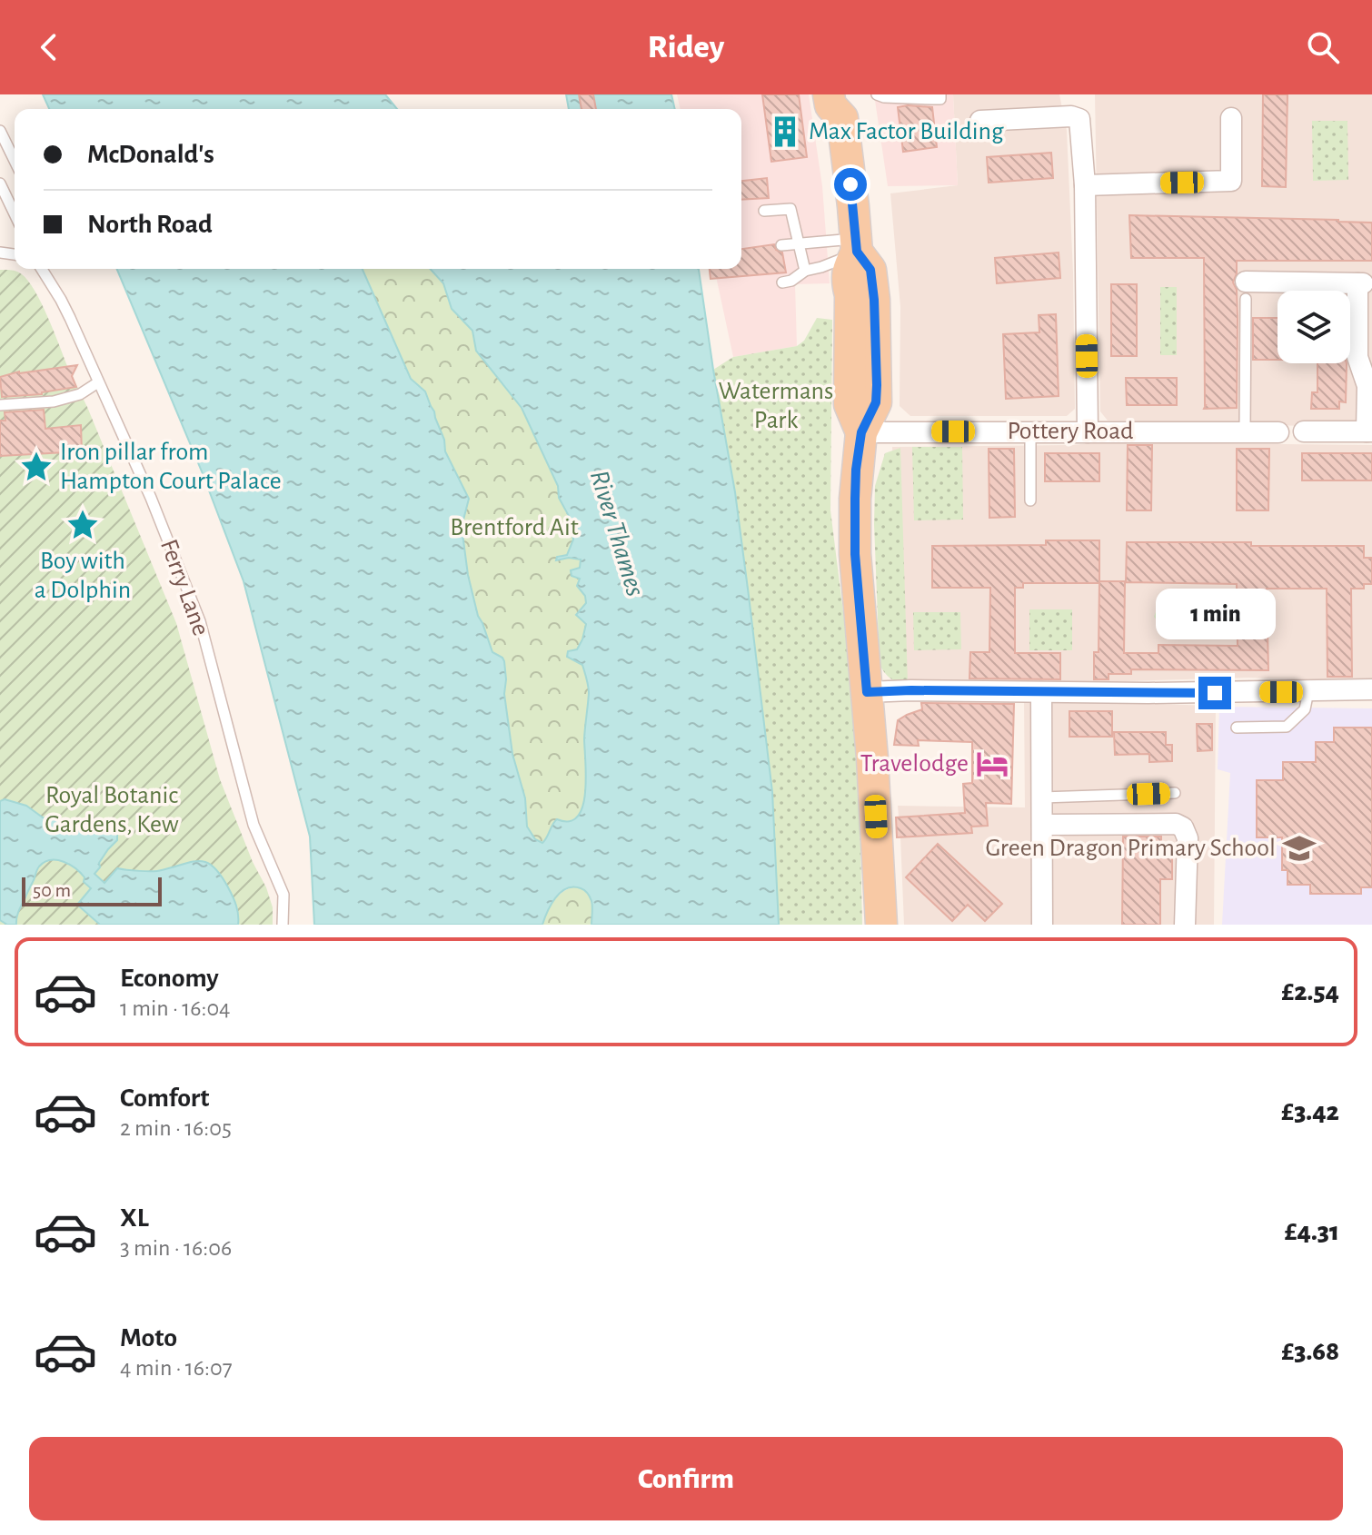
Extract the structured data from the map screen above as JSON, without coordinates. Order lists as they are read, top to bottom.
{
  "streets": {
    "street": ["Pottery Road"],
    "lane": ["Ferry Lane"]
  },
  "water": ["River Thames"],
  "parks": ["Watermans Park", "Brentford Ait", "Royal Botanic Gardens, Kew"],
  "places": {
    "building": ["Max Factor Building"],
    "place": ["Iron pillar from Hampton Court Palace", "Boy with a Dolphin"],
    "hotel": ["Travelodge"],
    "school or university": ["Green Dragon Primary School"]
  },
  "scale_bar": "50 m",
  "page": {
    "header": "Ridey",
    "banner": ["McDonald's", "North Road"],
    "bubble": "1 min",
    "scale": "50 m",
    "list": [
      {
        "name": "Economy",
        "note": "1 min · 16:04",
        "value": "£2.54"
      },
      {
        "name": "Comfort",
        "note": "2 min · 16:05",
        "value": "£3.42"
      },
      {
        "name": "XL",
        "note": "3 min · 16:06",
        "value": "£4.31"
      },
      {
        "name": "Moto",
        "note": "4 min · 16:07",
        "value": "£3.68"
      }
    ],
    "buttons": "Confirm"
  }
}
